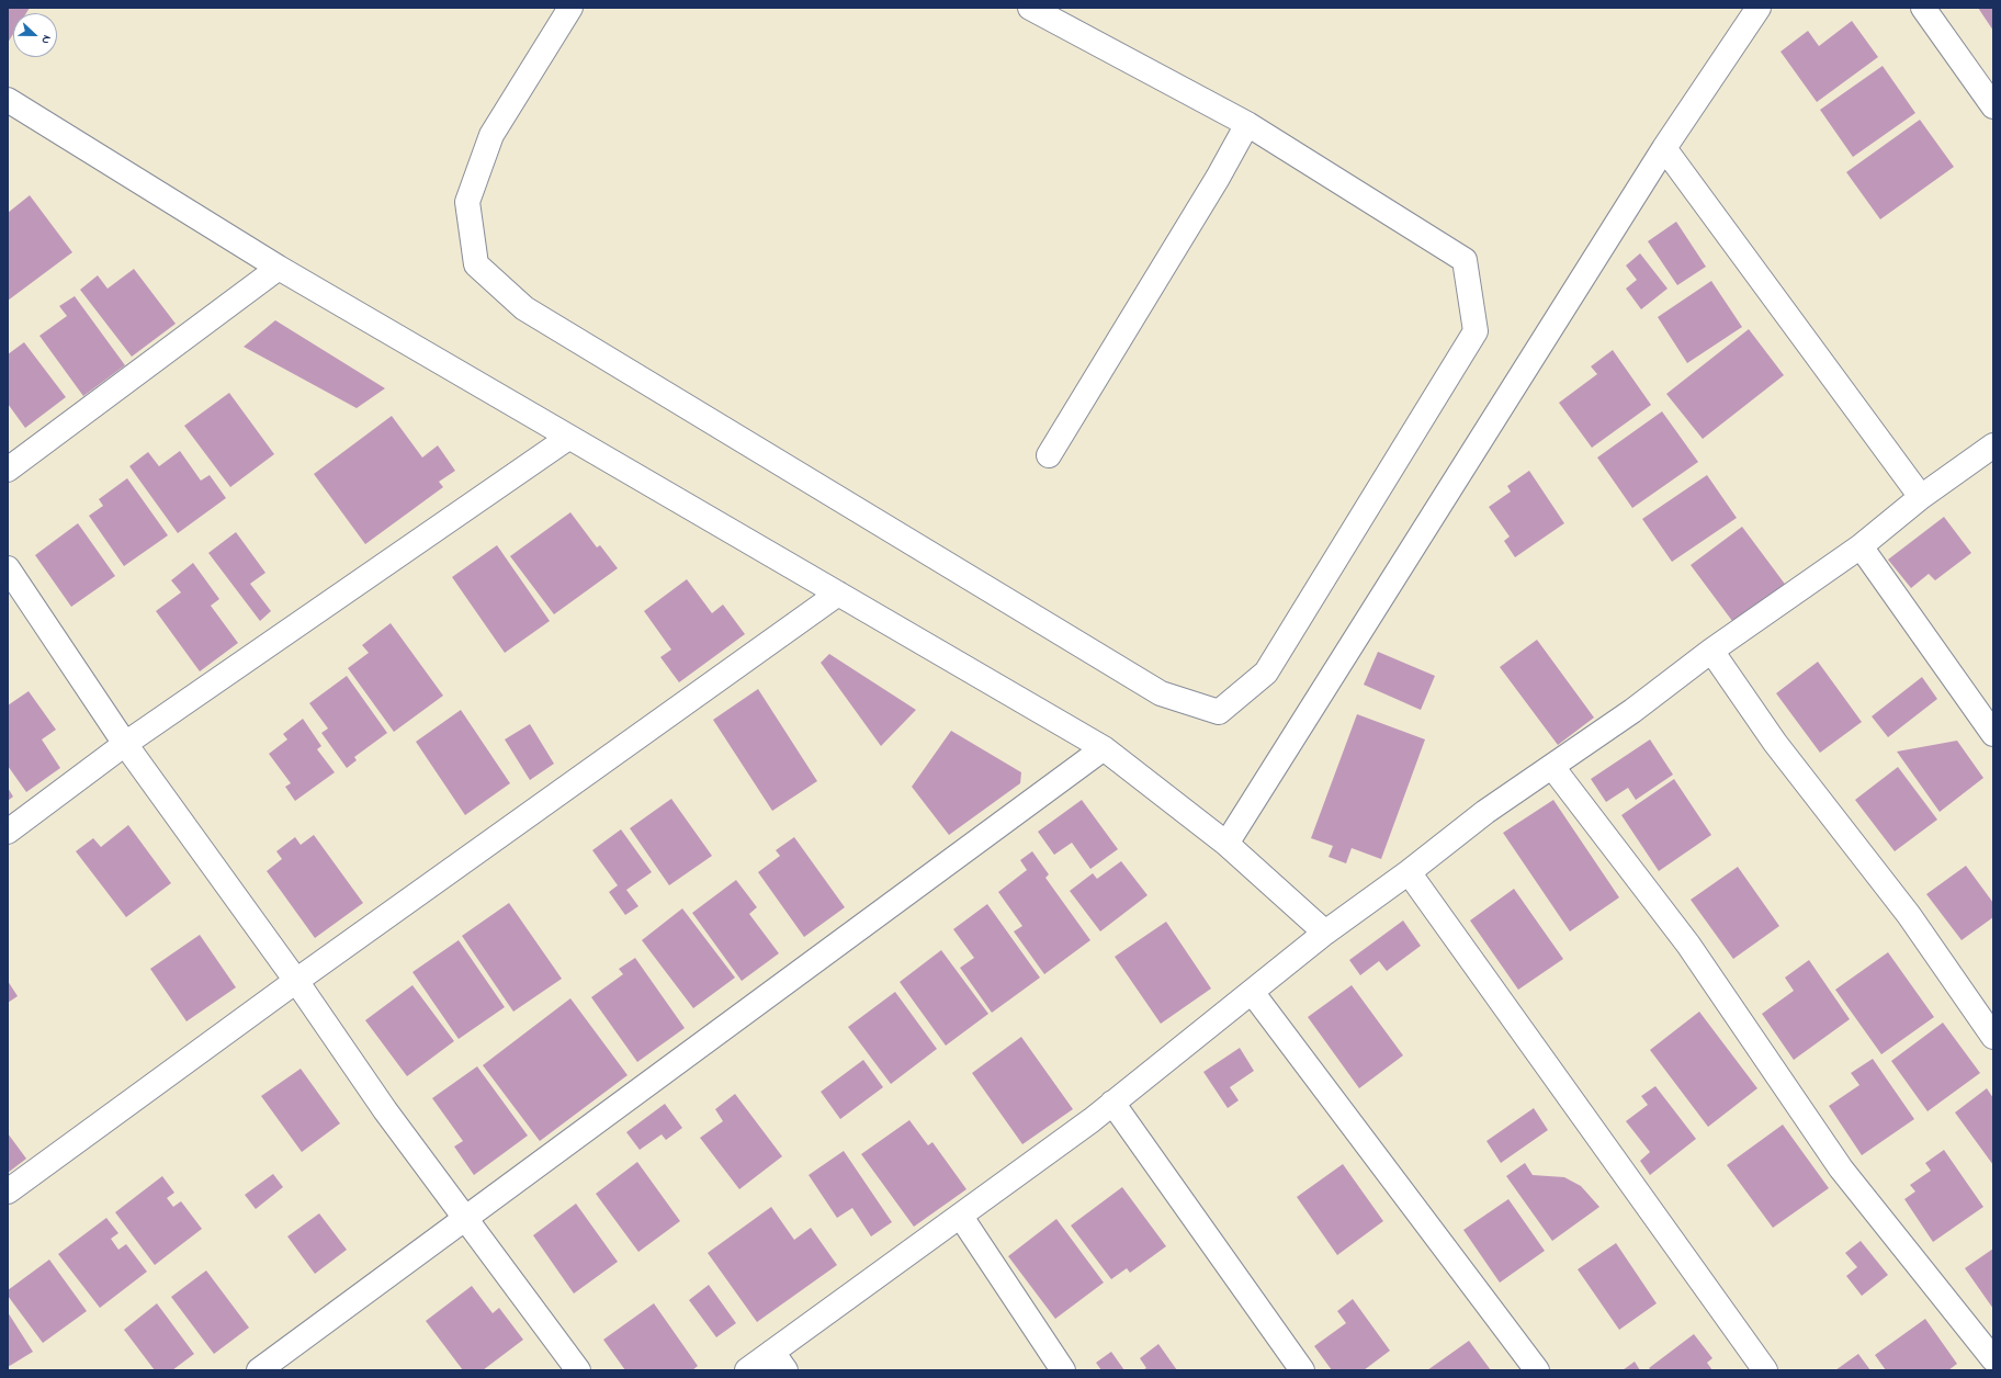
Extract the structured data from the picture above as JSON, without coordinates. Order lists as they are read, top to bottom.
{
  "north": "right"
}
